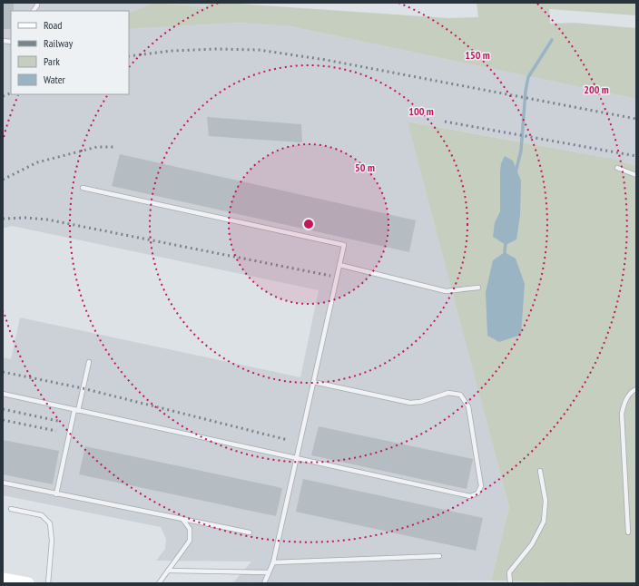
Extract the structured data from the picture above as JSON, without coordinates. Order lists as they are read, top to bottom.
{
  "legend": [
    "Road",
    "Railway",
    "Park",
    "Water"
  ],
  "rings": [
    "150 m",
    "200 m",
    "100 m",
    "50 m"
  ]
}
